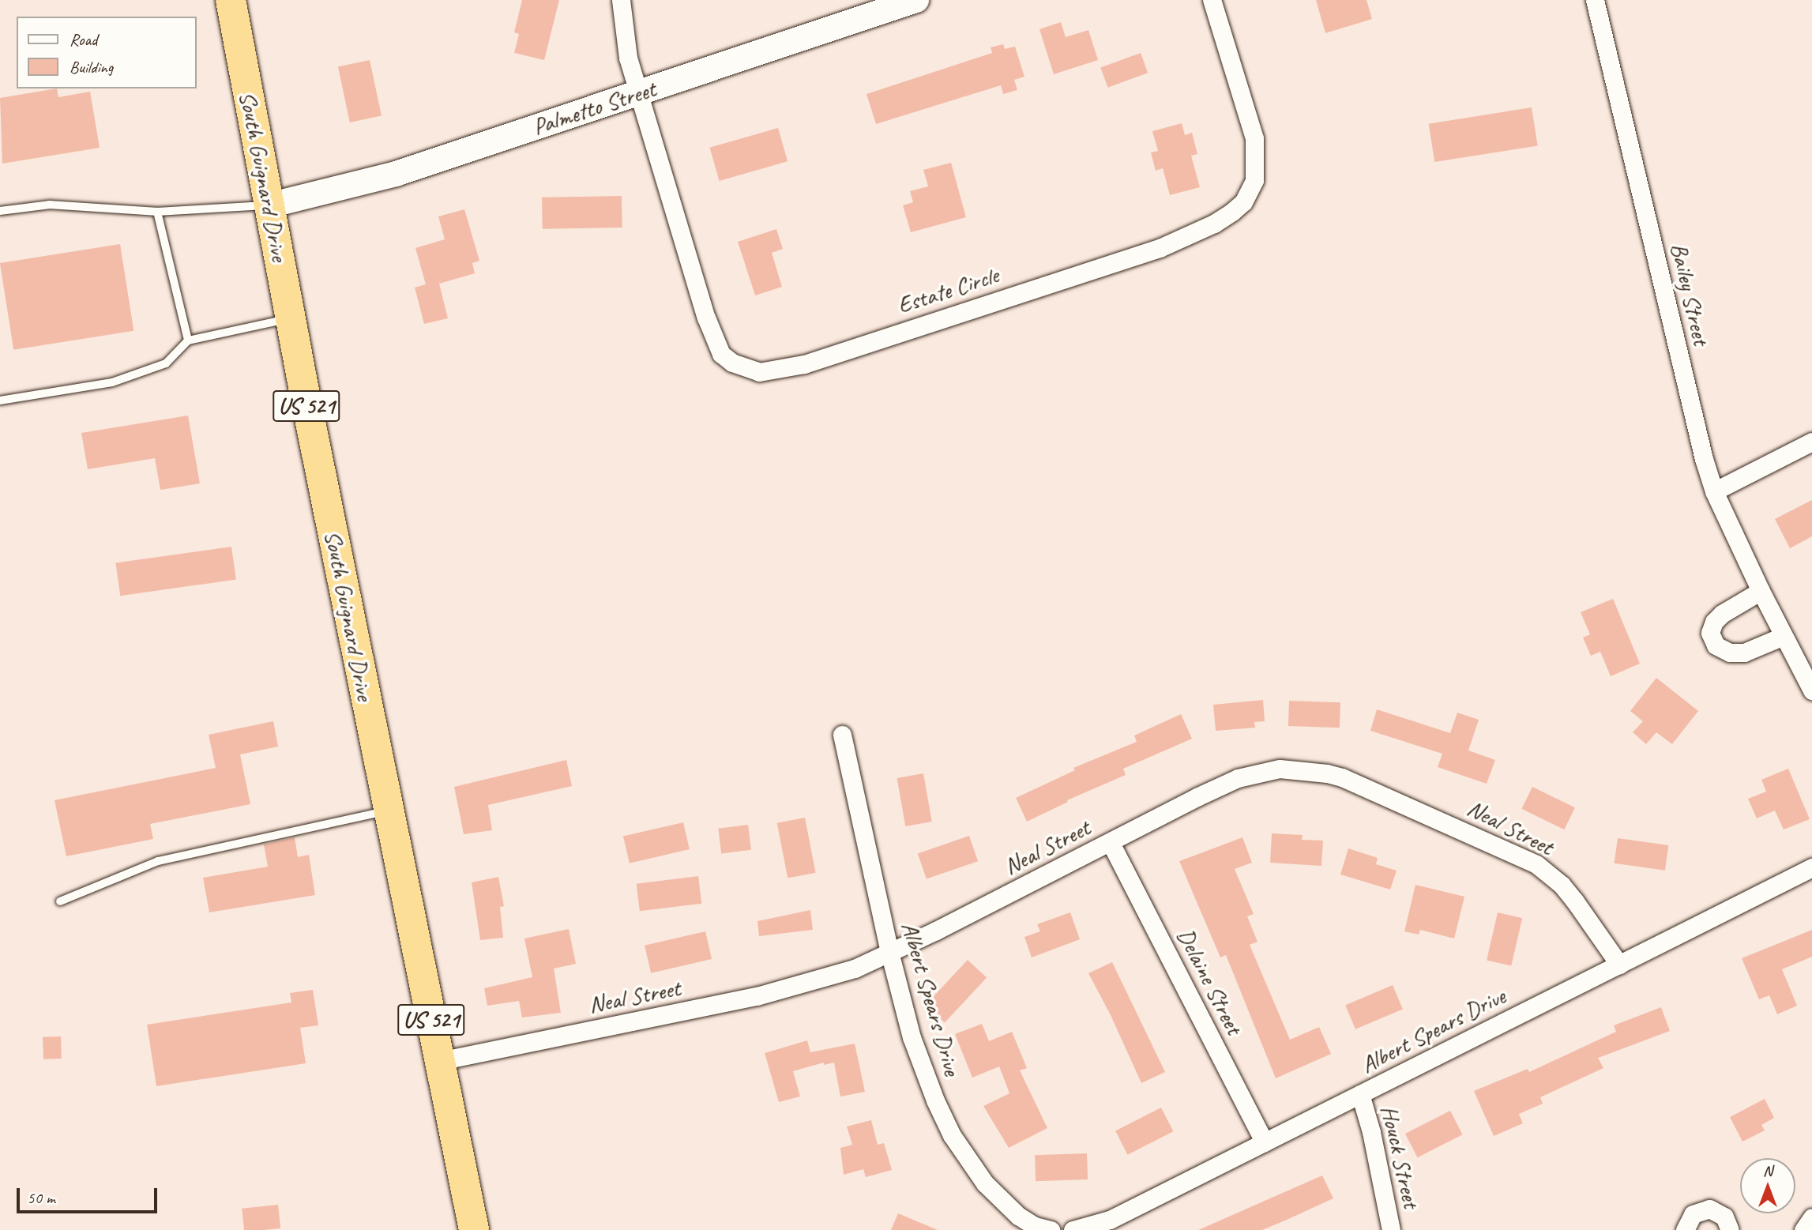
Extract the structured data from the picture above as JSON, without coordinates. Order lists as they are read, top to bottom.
{
  "streets": {
    "highway": ["South Guignard Drive", "US 521"],
    "street": [
      "Palmetto Street",
      "Estate Circle",
      "Bailey Street",
      "Neal Street",
      "Delaine Street",
      "Albert Spears Drive",
      "Houck Street"
    ]
  },
  "crossings": [
    ["Palmetto Street", "South Guignard Drive"],
    ["Palmetto Street", "Estate Circle"],
    ["South Guignard Drive", "Neal Street"],
    ["Neal Street", "Delaine Street"],
    ["Neal Street", "Albert Spears Drive"],
    ["Delaine Street", "Albert Spears Drive"],
    ["Albert Spears Drive", "Houck Street"]
  ],
  "legend": ["Road", "Building"],
  "scale_bar": "50 m",
  "north": "top"
}
